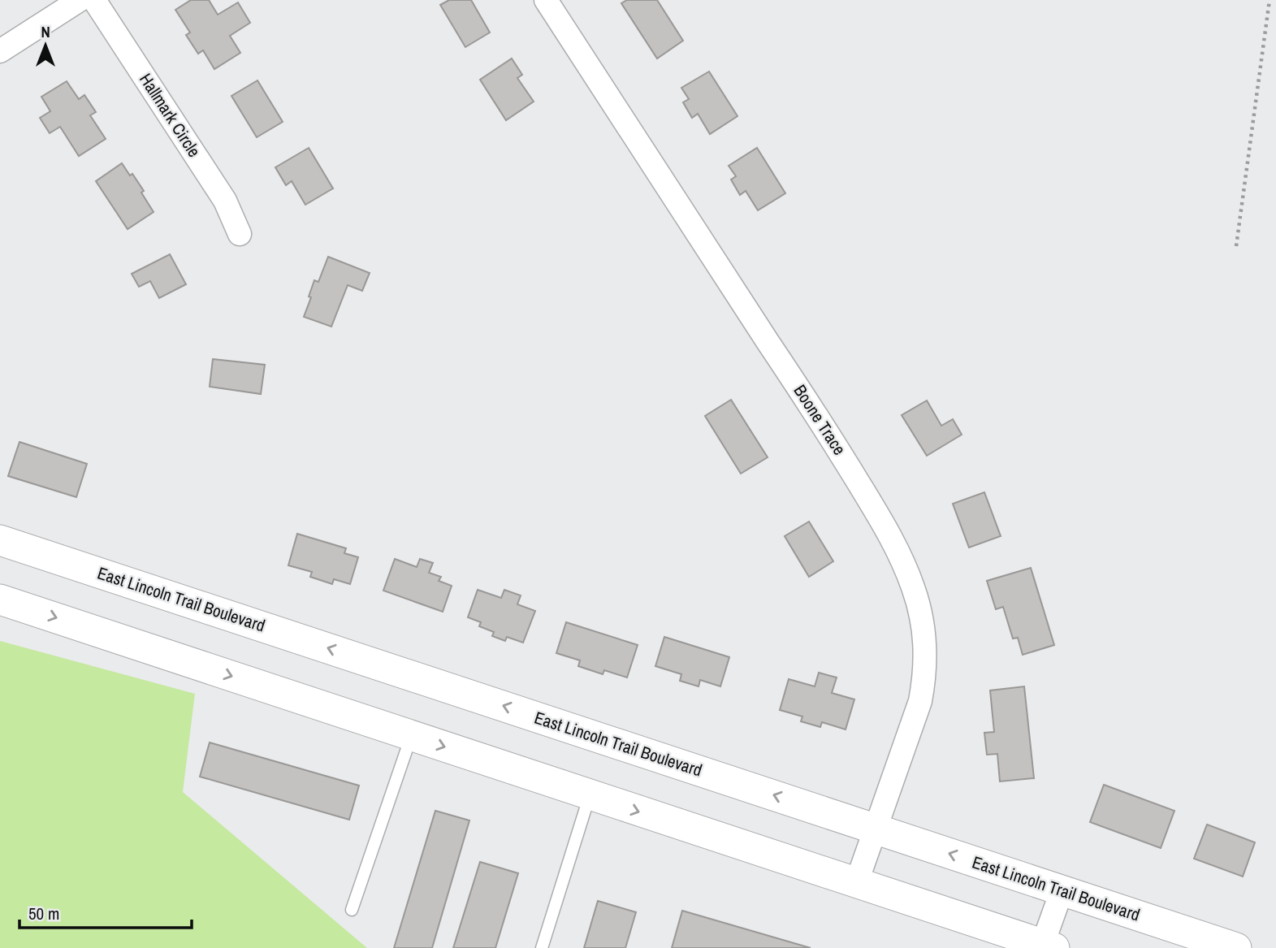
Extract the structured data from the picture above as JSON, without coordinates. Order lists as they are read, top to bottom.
{
  "streets": {
    "street": ["Hallmark Circle", "Boone Trace", "East Lincoln Trail Boulevard"]
  },
  "crossings": [
    ["Boone Trace", "East Lincoln Trail Boulevard"]
  ],
  "scale_bar": "50 m",
  "north": "top"
}
